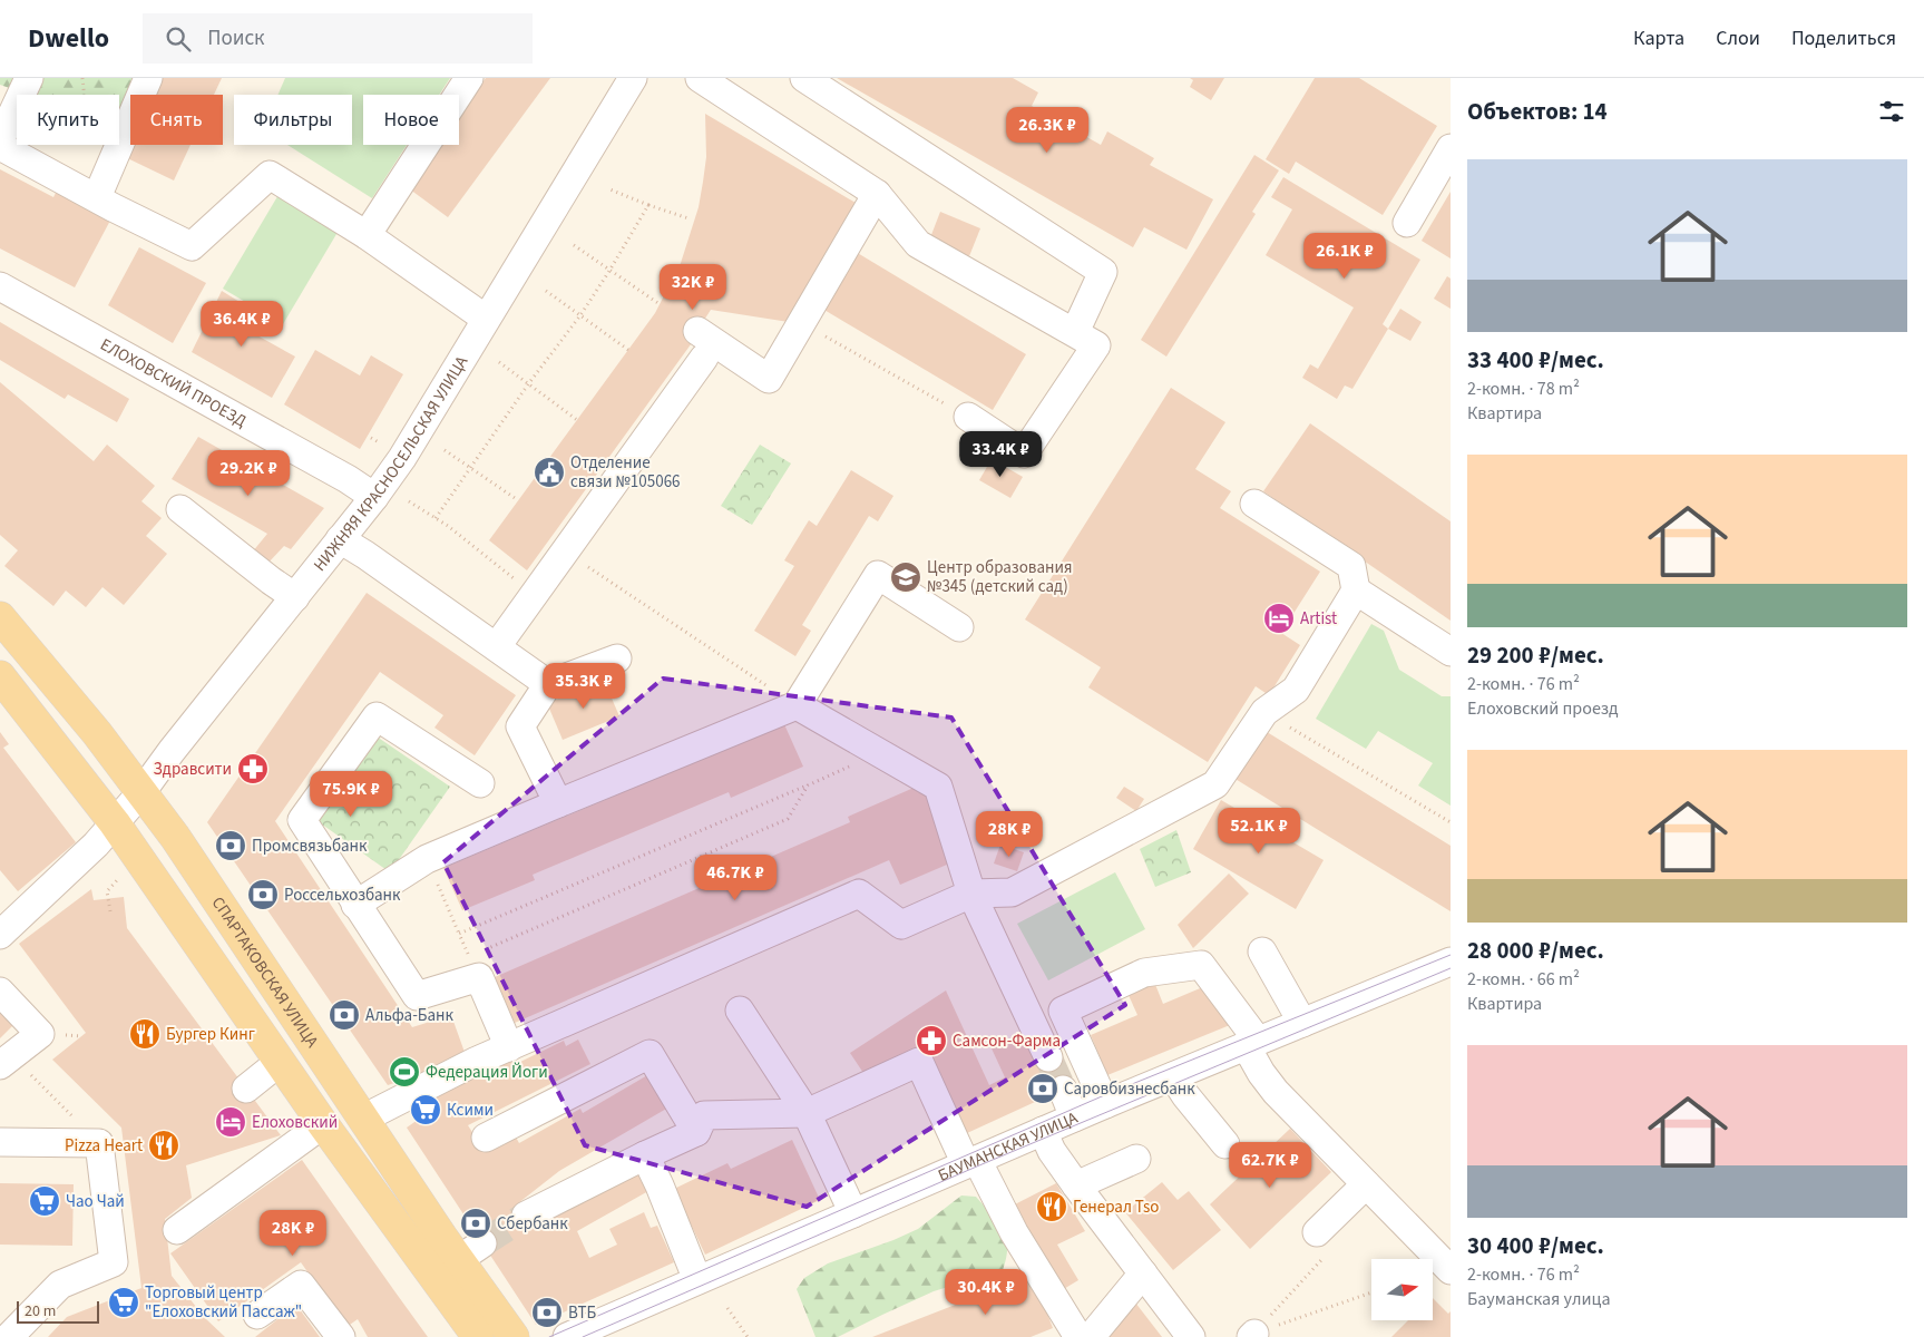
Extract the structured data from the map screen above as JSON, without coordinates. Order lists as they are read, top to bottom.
{
  "streets": {
    "main road": ["СПАРТАКОВСКАЯ УЛИЦА"],
    "street": ["ЕЛОХОВСКИЙ ПРОЕЗД", "НИЖНЯЯ КРАСНОСЕЛЬСКАЯ УЛИЦА", "БАУМАНСКАЯ УЛИЦА"]
  },
  "crossings": [
    ["ЕЛОХОВСКИЙ ПРОЕЗД", "НИЖНЯЯ КРАСНОСЕЛЬСКАЯ УЛИЦА"],
    ["НИЖНЯЯ КРАСНОСЕЛЬСКАЯ УЛИЦА", "СПАРТАКОВСКАЯ УЛИЦА"]
  ],
  "places": {
    "public building": ["Отделение связи №105066"],
    "school or university": ["Центр образования №345 (детский сад)"],
    "hotel": ["Artist", "Елоховский"],
    "pharmacy": ["Здравсити", "Самсон-Фарма"],
    "bank": [
      "Промсвязьбанк",
      "Россельхозбанк",
      "Альфа-Банк",
      "Саровбизнесбанк",
      "Сбербанк",
      "ВТБ"
    ],
    "restaurant": ["Бургер Кинг", "Pizza Heart", "Генерал Tso"],
    "sports": ["Федерация Йоги"],
    "supermarket": ["Ксими", "Чао Чай", "Торговый центр \"Елоховский Пассаж\""]
  },
  "scale_bar": "20 m",
  "north": "right",
  "page": {
    "header": "Dwello",
    "search": "Поиск",
    "nav": ["Карта", "Слои", "Поделиться"],
    "heading": "Объектов: 14",
    "chip": [
      "Купить",
      "Снять",
      "Фильтры",
      "Новое"
    ],
    "price": [
      "26.3K ₽",
      "26.1K ₽",
      "32K ₽",
      "36.4K ₽",
      "33.4K ₽",
      "29.2K ₽",
      "35.3K ₽",
      "75.9K ₽",
      "52.1K ₽",
      "28K ₽",
      "46.7K ₽",
      "62.7K ₽",
      "28K ₽",
      "30.4K ₽"
    ],
    "list": [
      {
        "name": "33 400 ₽/мес.",
        "note": "2-комн. · 78 m² · Квартира"
      },
      {
        "name": "29 200 ₽/мес.",
        "note": "2-комн. · 76 m² · Елоховский проезд"
      },
      {
        "name": "28 000 ₽/мес.",
        "note": "2-комн. · 66 m² · Квартира"
      },
      {
        "name": "30 400 ₽/мес.",
        "note": "2-комн. · 76 m² · Бауманская улица"
      }
    ],
    "scale": "20 m"
  }
}
